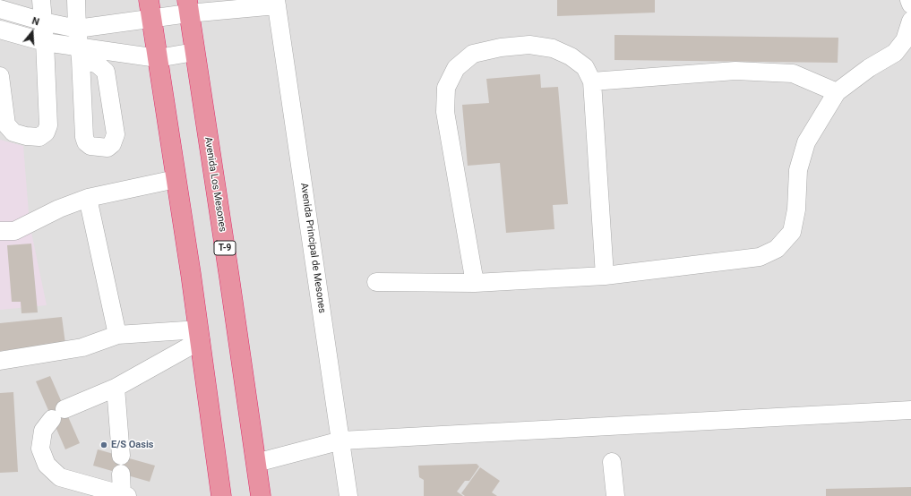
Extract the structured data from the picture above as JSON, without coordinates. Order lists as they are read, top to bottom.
{
  "streets": {
    "highway": ["Avenida Los Mesones", "T-9"],
    "street": ["Avenida Principal de Mesones"]
  },
  "places": ["E/S Oasis"],
  "north": "top"
}
